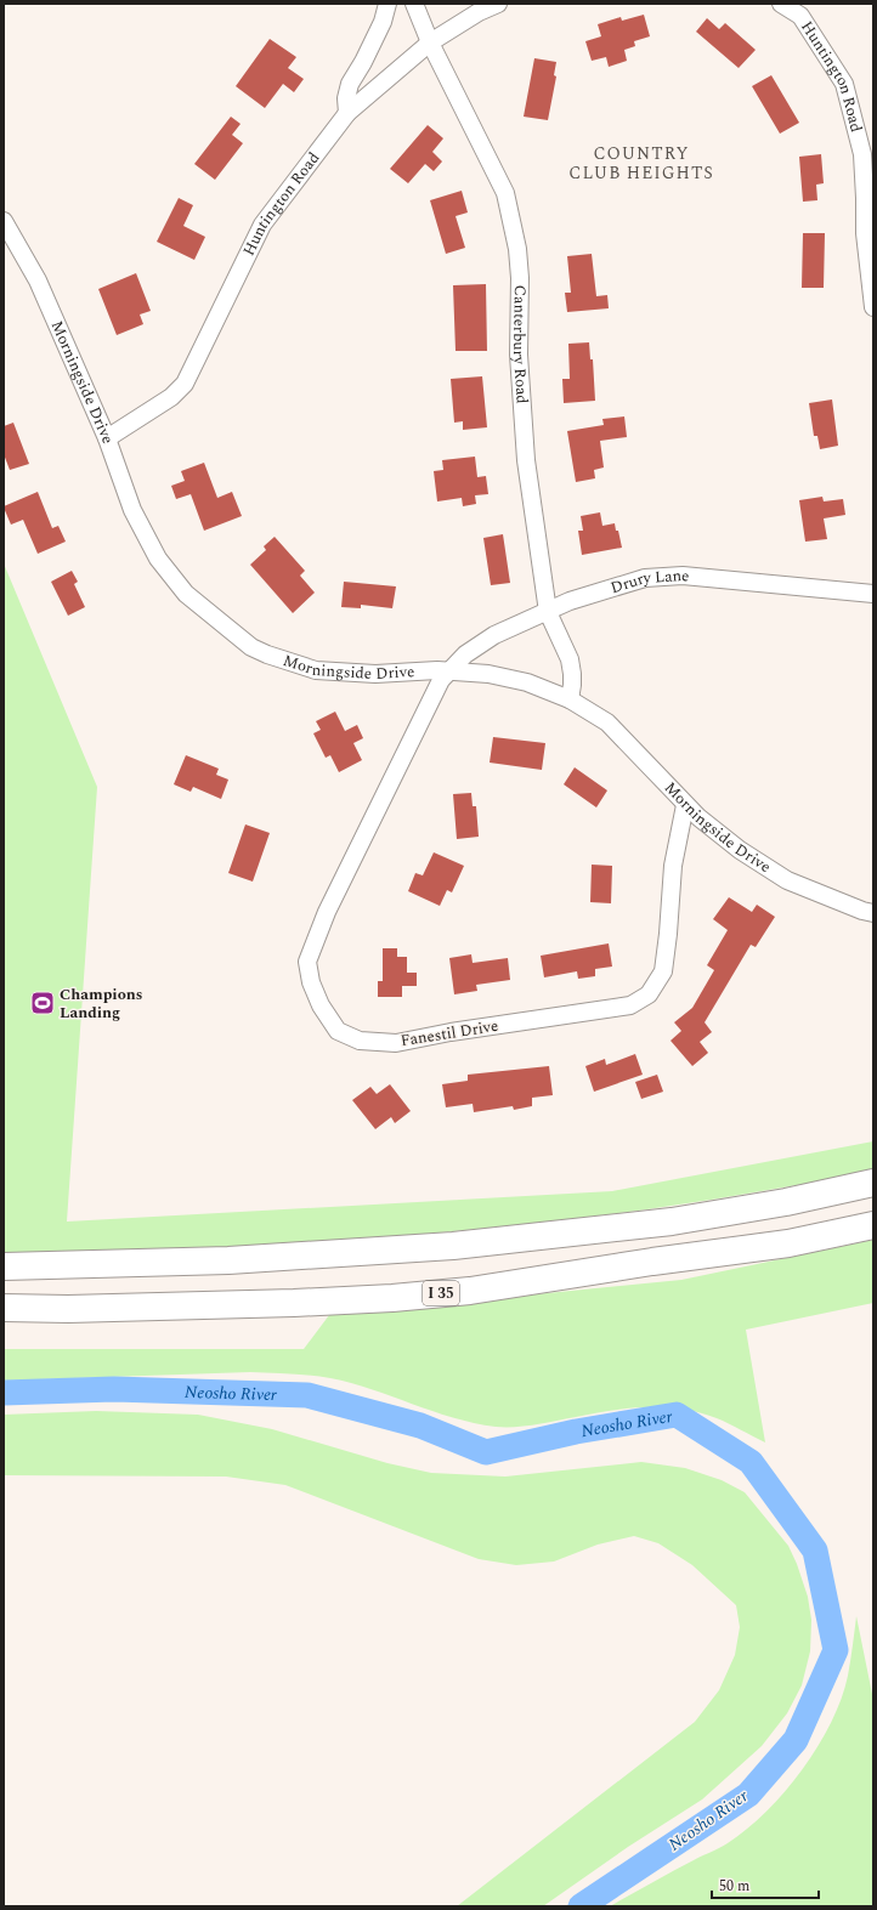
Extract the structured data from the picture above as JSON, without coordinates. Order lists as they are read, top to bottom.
{
  "streets": {
    "highway": ["I 35"],
    "street": [
      "Huntington Road",
      "Canterbury Road",
      "Morningside Drive",
      "Drury Lane",
      "Fanestil Drive"
    ]
  },
  "crossings": [
    ["Huntington Road", "Canterbury Road"],
    ["Huntington Road", "Morningside Drive"],
    ["Canterbury Road", "Morningside Drive"],
    ["Canterbury Road", "Drury Lane"],
    ["Morningside Drive", "Drury Lane"],
    ["Morningside Drive", "Fanestil Drive"],
    ["Drury Lane", "Fanestil Drive"]
  ],
  "districts": ["COUNTRY CLUB HEIGHTS"],
  "water": ["Neosho River"],
  "places": {
    "sports": ["Champions Landing"]
  },
  "scale_bar": "50 m"
}
